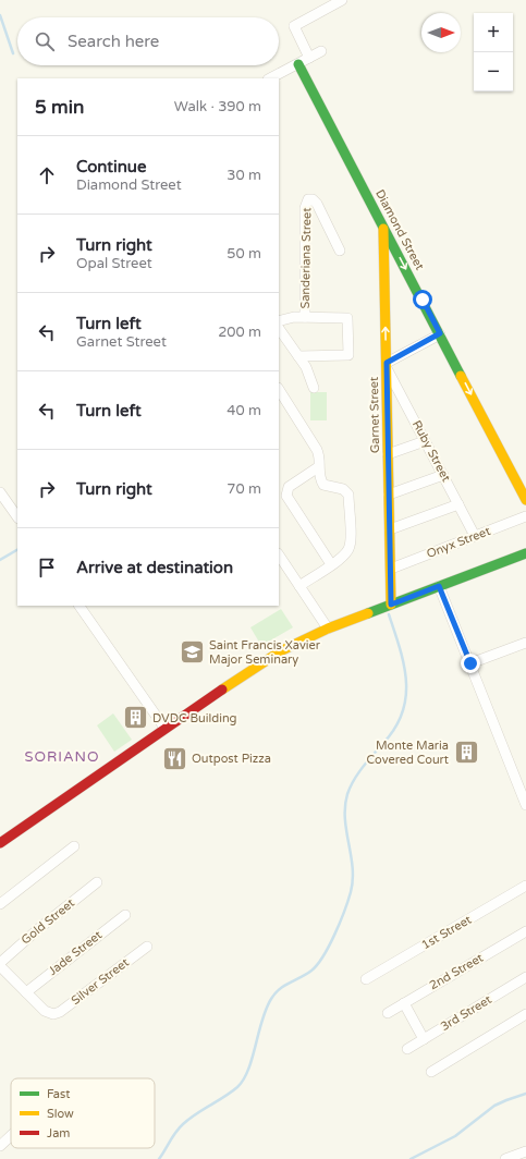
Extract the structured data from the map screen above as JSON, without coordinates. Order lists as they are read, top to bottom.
{
  "streets": {
    "street": [
      "Diamond Street",
      "Sanderiana Street",
      "Garnet Street",
      "Ruby Street",
      "Onyx Street",
      "Gold Street",
      "1st Street",
      "Jade Street",
      "2nd Street",
      "Silver Street",
      "3rd Street"
    ]
  },
  "crossings": [
    ["Diamond Street", "Garnet Street"],
    ["Garnet Street", "Ruby Street"],
    ["Garnet Street", "Onyx Street"],
    ["Ruby Street", "Onyx Street"],
    ["Jade Street", "Silver Street"]
  ],
  "one_way": ["Diamond Street", "Garnet Street"],
  "districts": ["SORIANO"],
  "places": {
    "school or university": ["Saint Francis Xavier Major Seminary"],
    "building": ["DVDC Building", "Monte Maria Covered Court"],
    "restaurant": ["Outpost Pizza"]
  },
  "legend": ["Fast", "Slow", "Jam"],
  "north": "right",
  "page": {
    "map_buttons": ["+", "−"],
    "search": "Search here",
    "heading": ["5 min", "Walk · 390 m"],
    "list": [
      ["Continue", "Diamond Street", "30 m"],
      ["Turn right", "Opal Street", "50 m"],
      ["Turn left", "Garnet Street", "200 m"],
      ["Turn left", "40 m"],
      ["Turn right", "70 m"],
      "Arrive at destination"
    ]
  }
}
